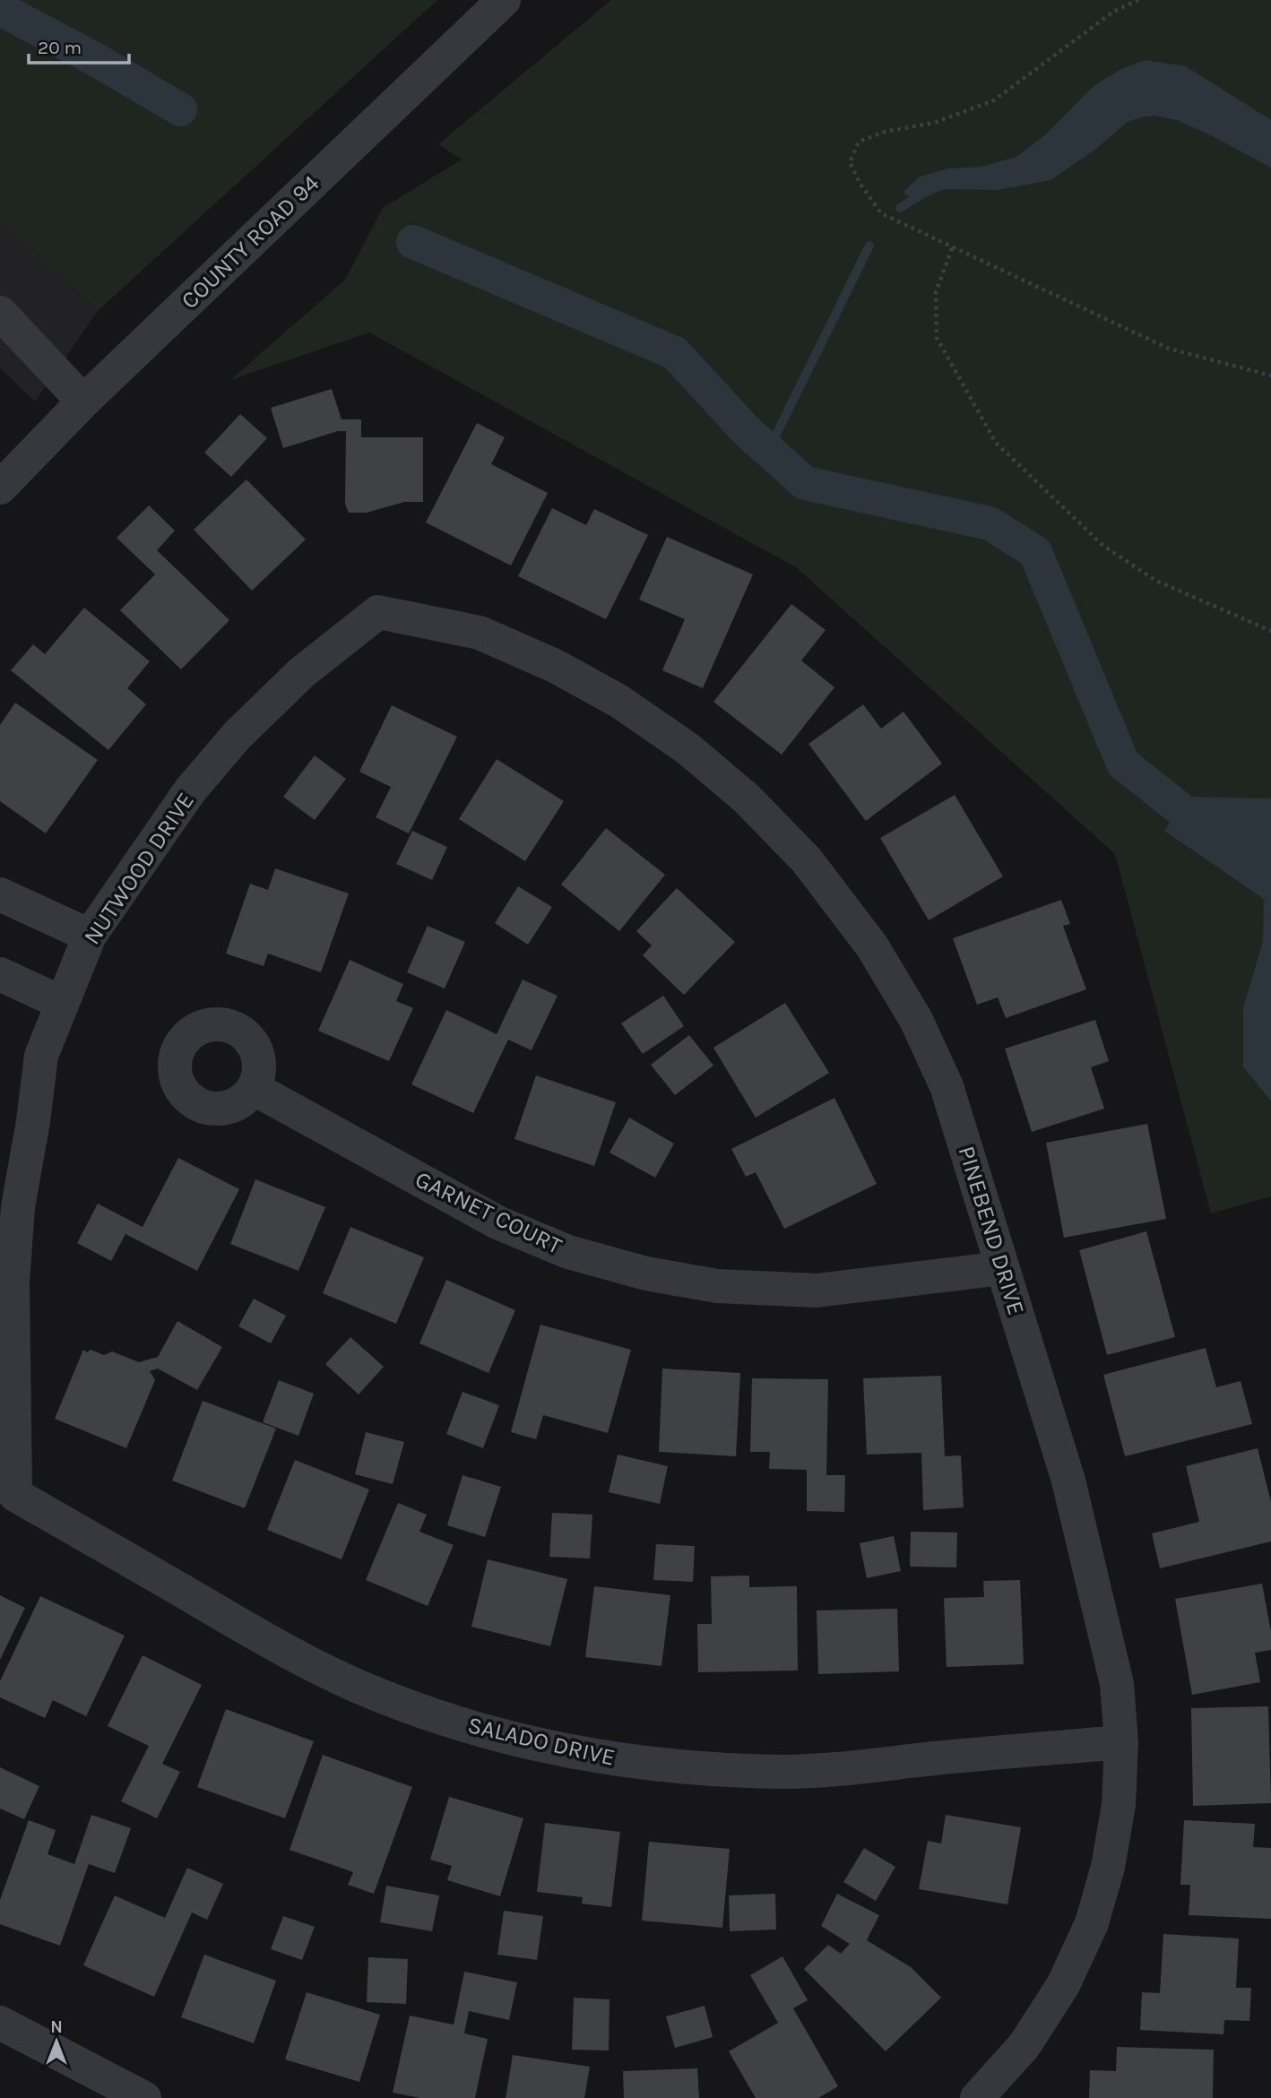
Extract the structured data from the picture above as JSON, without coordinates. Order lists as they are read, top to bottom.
{
  "streets": {
    "street": [
      "COUNTY ROAD 94",
      "NUTWOOD DRIVE",
      "GARNET COURT",
      "PINEBEND DRIVE",
      "SALADO DRIVE"
    ]
  },
  "crossings": [
    ["NUTWOOD DRIVE", "PINEBEND DRIVE"],
    ["NUTWOOD DRIVE", "SALADO DRIVE"],
    ["GARNET COURT", "PINEBEND DRIVE"],
    ["PINEBEND DRIVE", "SALADO DRIVE"]
  ],
  "scale_bar": "20 m",
  "north": "top"
}
